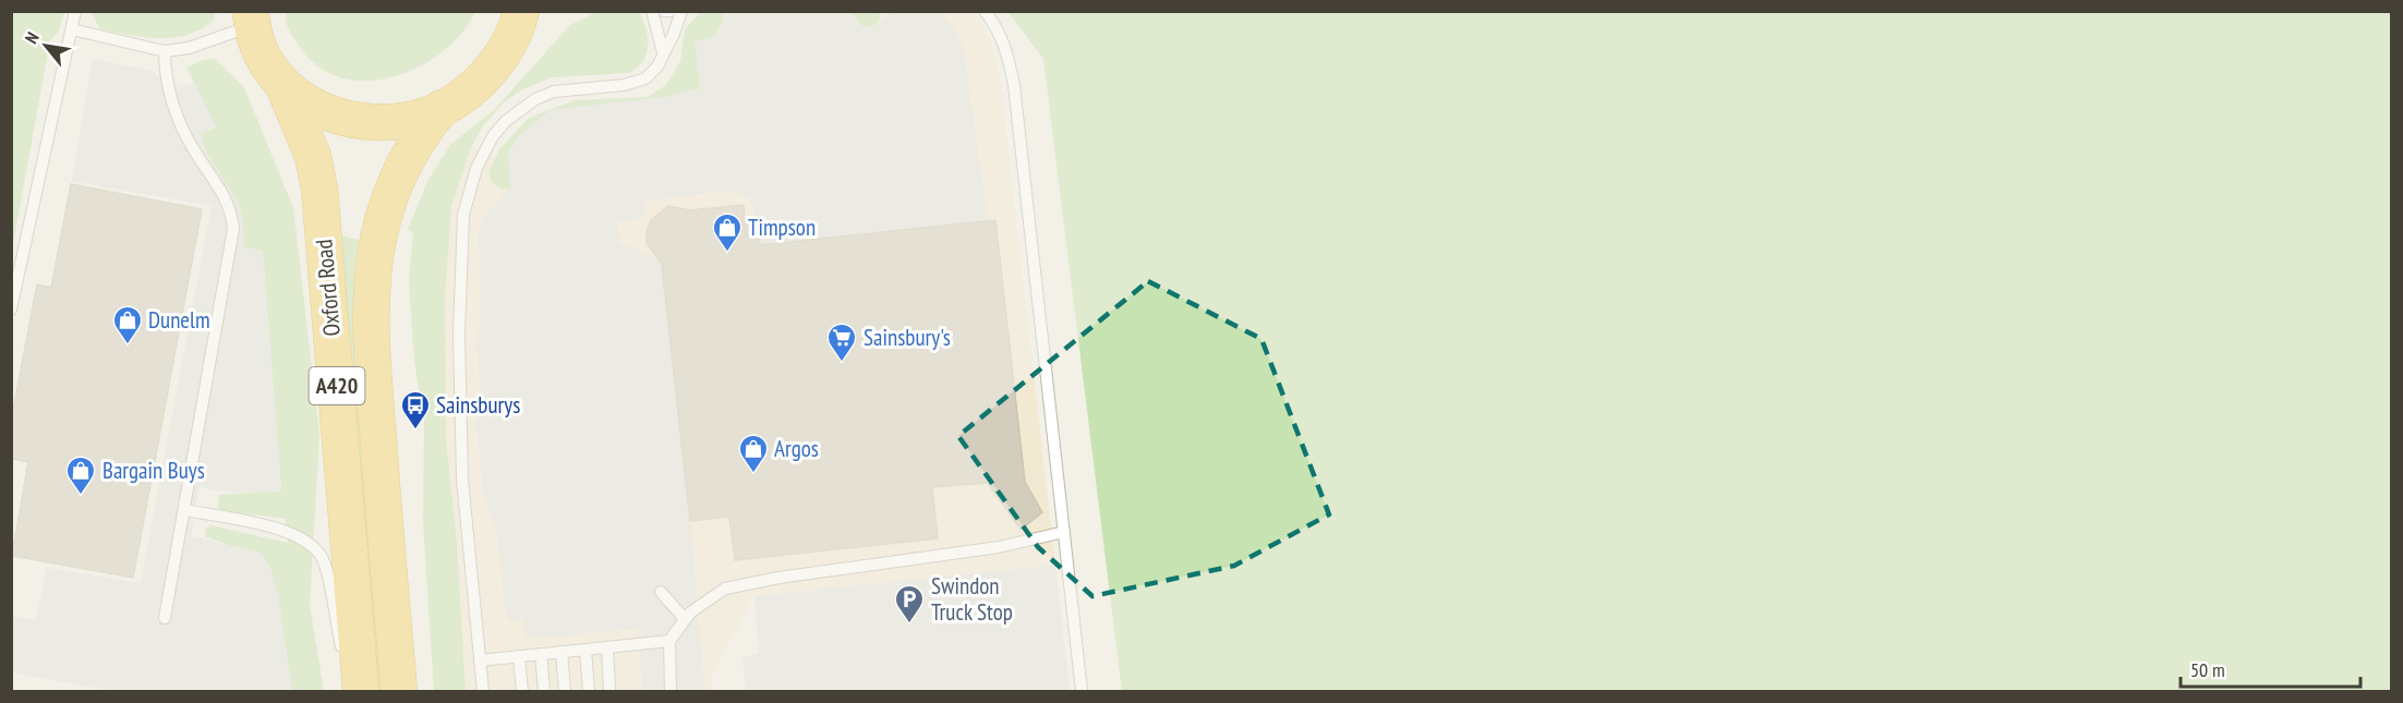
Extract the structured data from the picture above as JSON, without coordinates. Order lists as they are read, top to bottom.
{
  "streets": {
    "highway": ["Oxford Road", "A420"]
  },
  "crossings": [
    ["Oxford Road", "A420"]
  ],
  "places": {
    "shop": [
      "Timpson",
      "Dunelm",
      "Argos",
      "Bargain Buys"
    ],
    "supermarket": ["Sainsbury's"],
    "bus stop": ["Sainsburys"],
    "parking": ["Swindon Truck Stop"]
  },
  "scale_bar": "50 m",
  "north": "top left"
}
